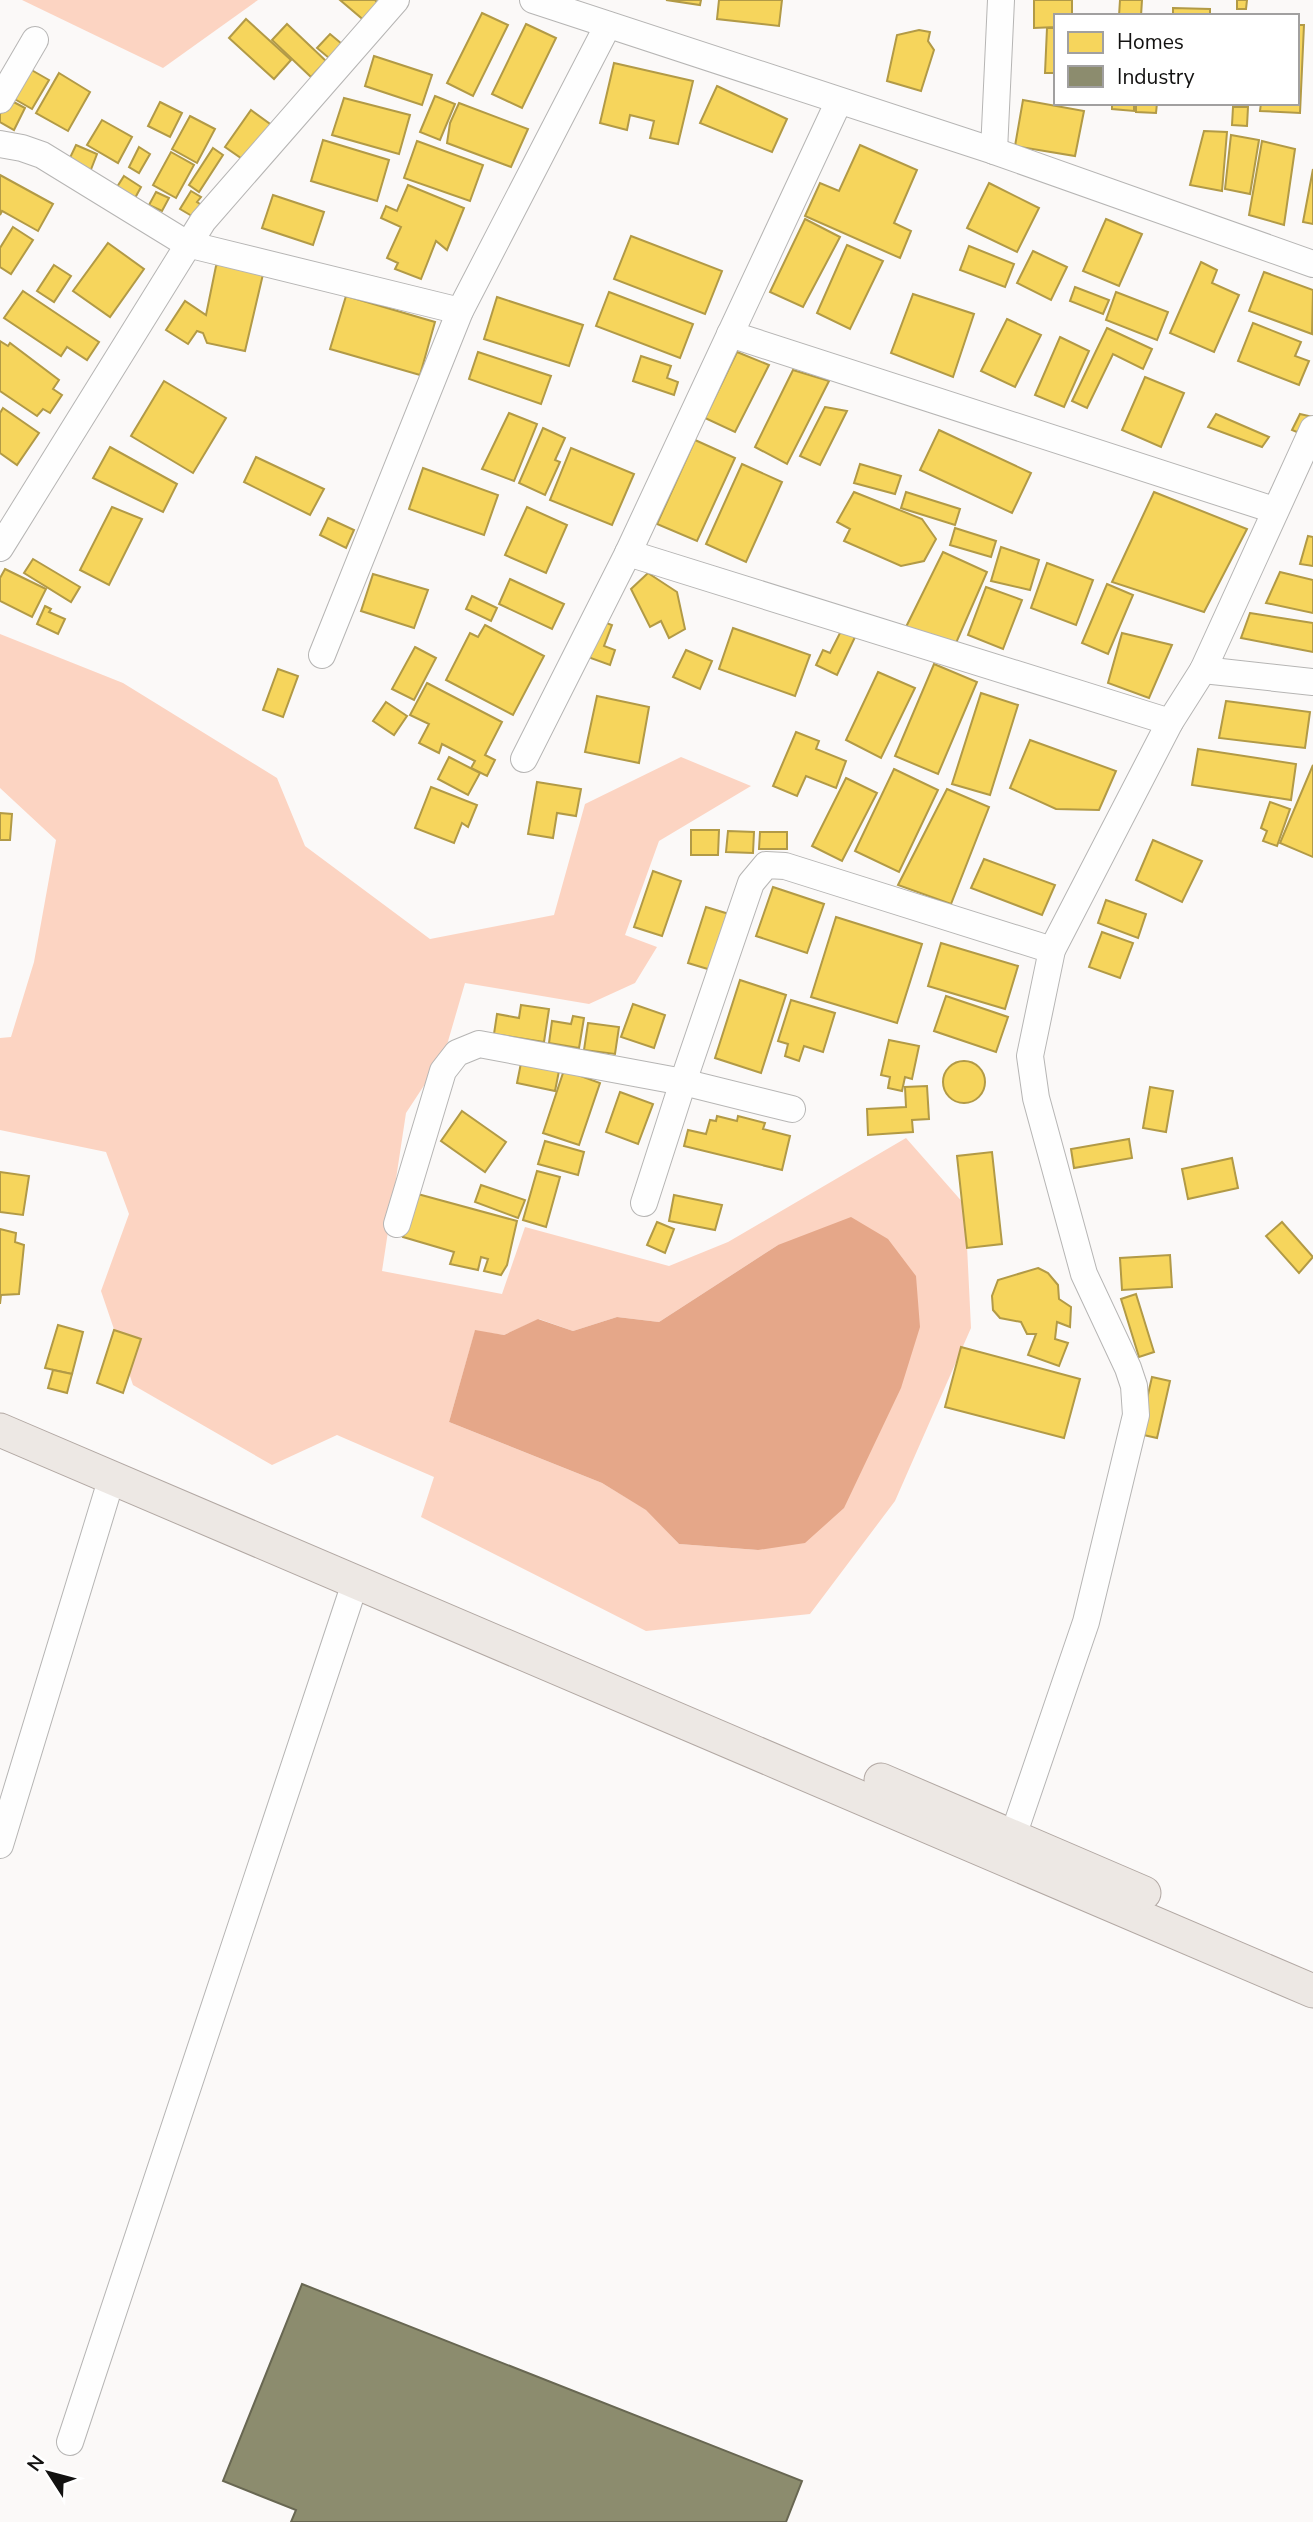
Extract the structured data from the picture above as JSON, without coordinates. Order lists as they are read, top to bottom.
{
  "legend": ["Homes", "Industry"],
  "north": "top left"
}
